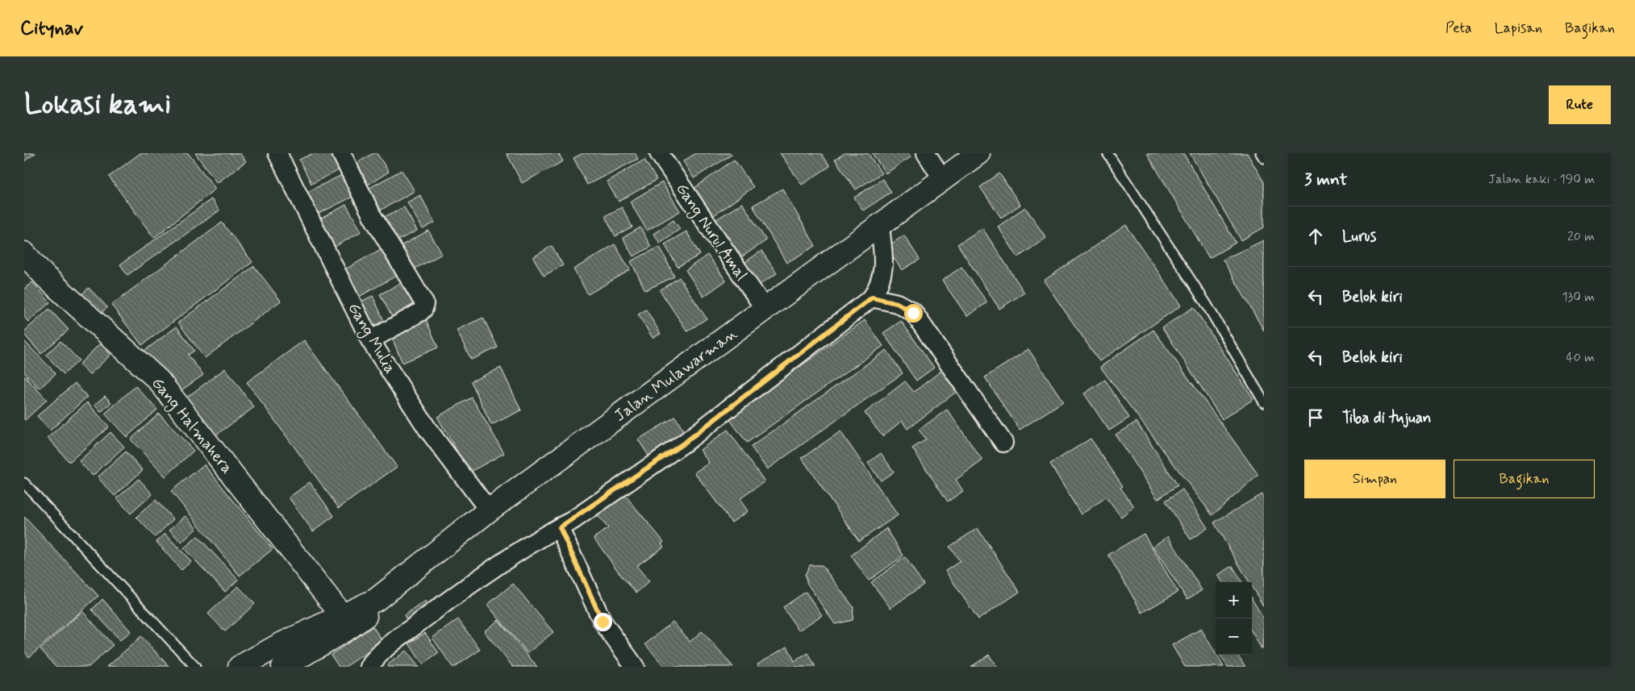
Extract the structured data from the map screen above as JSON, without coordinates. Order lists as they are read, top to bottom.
{
  "streets": {
    "main road": ["Jalan Mulawarman", "Gang Halmahera"],
    "street": ["Gang Nurul Amal", "Gang Mulia"]
  },
  "crossings": [
    ["Gang Nurul Amal", "Jalan Mulawarman"],
    ["Gang Mulia", "Jalan Mulawarman"],
    ["Jalan Mulawarman", "Gang Halmahera"]
  ],
  "page": {
    "header": "Citynav",
    "nav": ["Peta", "Lapisan", "Bagikan"],
    "buttons": [
      "Rute",
      ["Simpan", "Bagikan"]
    ],
    "title": "Lokasi kami",
    "heading": ["3 mnt", "Jalan kaki · 190 m"],
    "list": [
      ["Lurus", "20 m"],
      ["Belok kiri", "130 m"],
      ["Belok kiri", "40 m"],
      "Tiba di tujuan"
    ],
    "map_buttons": ["+", "−"]
  }
}
